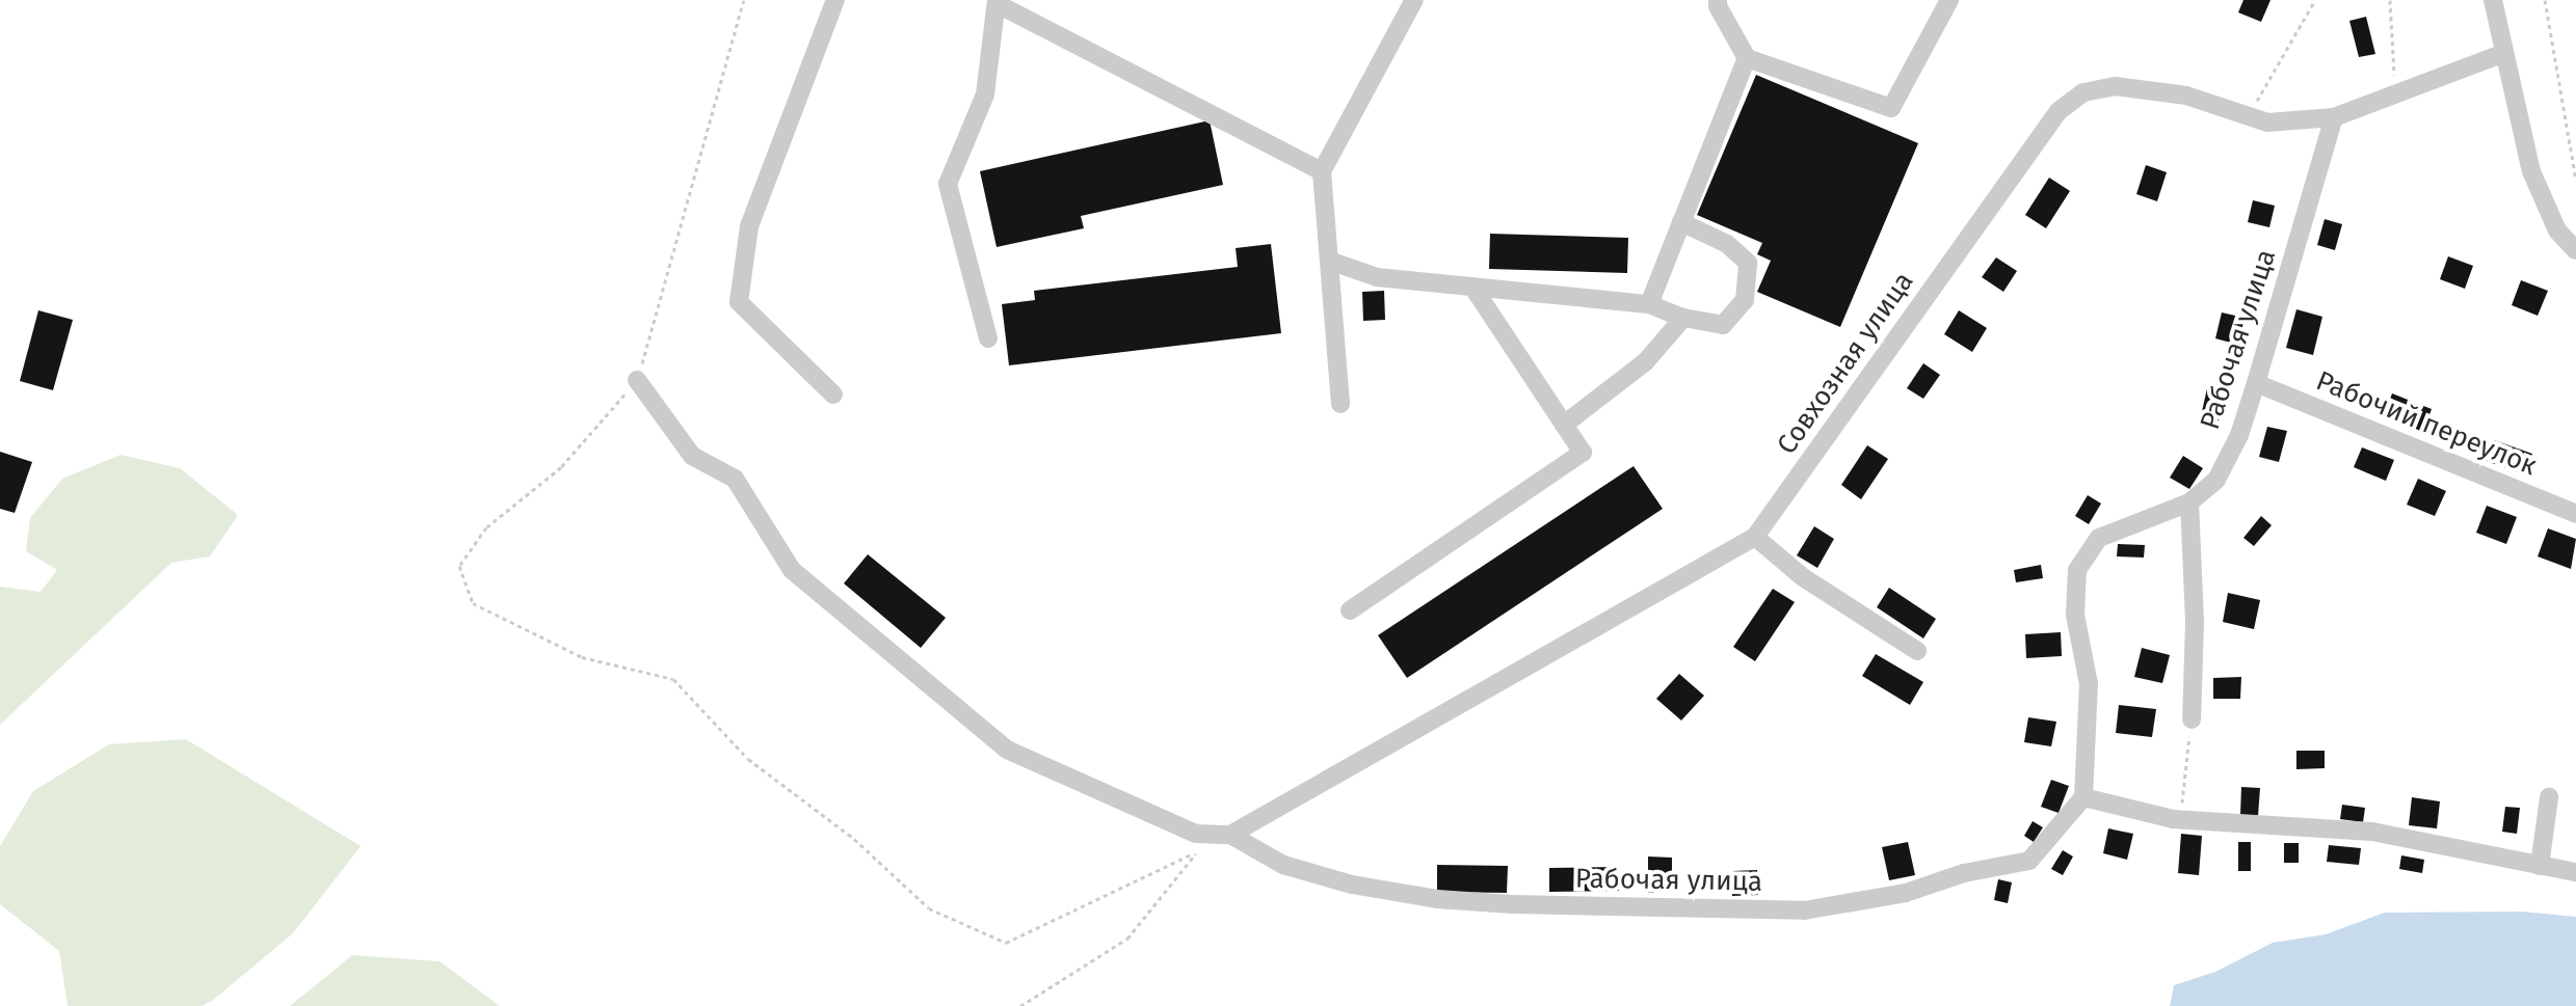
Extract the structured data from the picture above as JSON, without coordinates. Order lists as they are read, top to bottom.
{
  "streets": {
    "street": ["Рабочая улица", "Совхозная улица", "Рабочий переулок"]
  },
  "crossings": [
    ["Рабочая улица", "Совхозная улица"],
    ["Рабочая улица", "Рабочий переулок"]
  ]
}
